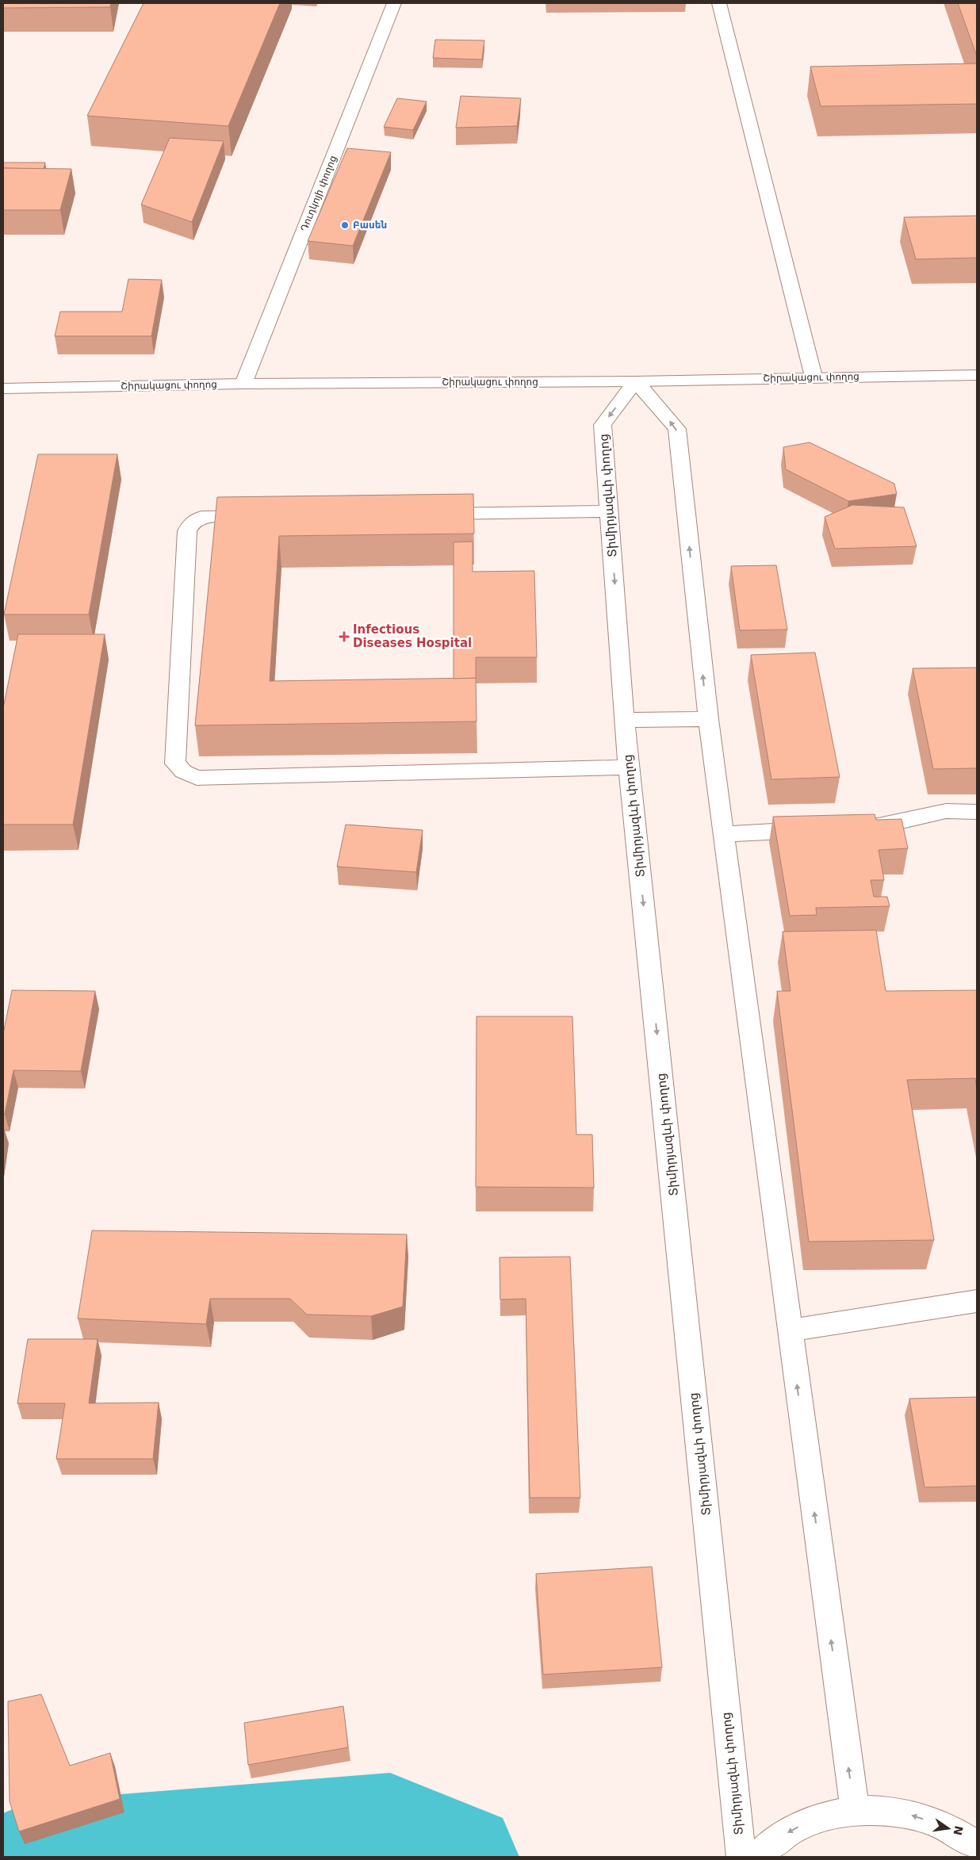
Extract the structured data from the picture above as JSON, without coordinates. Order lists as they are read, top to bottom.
{
  "streets": {
    "street": ["Դուդկոյի փողոց", "Շիրակացու փողոց", "Տիմիրյազևի փողոց"]
  },
  "crossings": [
    ["Դուդկոյի փողոց", "Շիրակացու փողոց"],
    ["Շիրակացու փողոց", "Տիմիրյազևի փողոց"]
  ],
  "places": {
    "other": ["Բասեն"],
    "health": ["Infectious Diseases Hospital"]
  },
  "north": "right"
}
